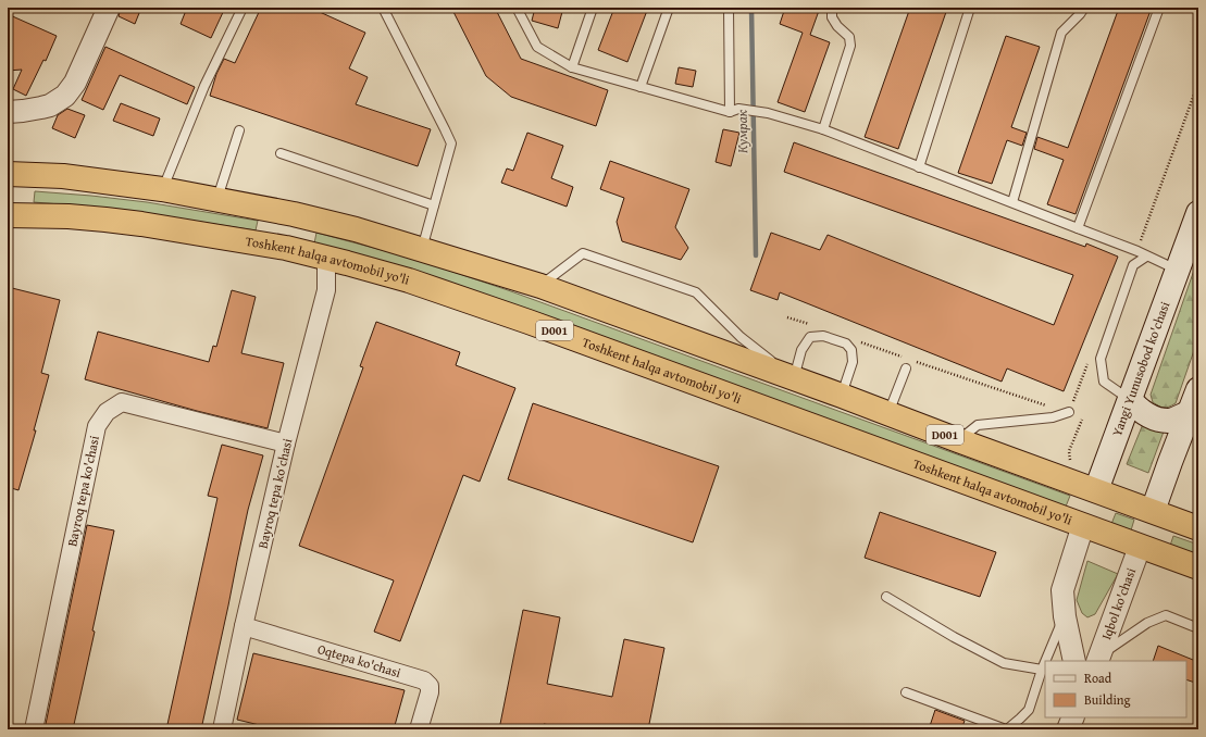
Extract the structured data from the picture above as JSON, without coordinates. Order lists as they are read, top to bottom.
{
  "streets": {
    "highway": ["Toshkent halqa avtomobil yo'li", "D001", "Yangi Yunusobod ko'chasi"],
    "street": [
      "Bayroq tepa ko'chasi",
      "Bayroq tepa koʻchasi",
      "Iqbol ko'chasi",
      "Oqtepa ko'chasi"
    ]
  },
  "crossings": [
    ["Toshkent halqa avtomobil yo'li", "Yangi Yunusobod ko'chasi"],
    ["Toshkent halqa avtomobil yo'li", "Bayroq tepa koʻchasi"],
    ["Toshkent halqa avtomobil yo'li", "Iqbol ko'chasi"],
    ["D001", "Yangi Yunusobod ko'chasi"],
    ["Bayroq tepa ko'chasi", "Bayroq tepa koʻchasi"],
    ["Bayroq tepa koʻchasi", "Oqtepa ko'chasi"]
  ],
  "water": ["Кумрак"],
  "legend": ["Road", "Building"]
}
